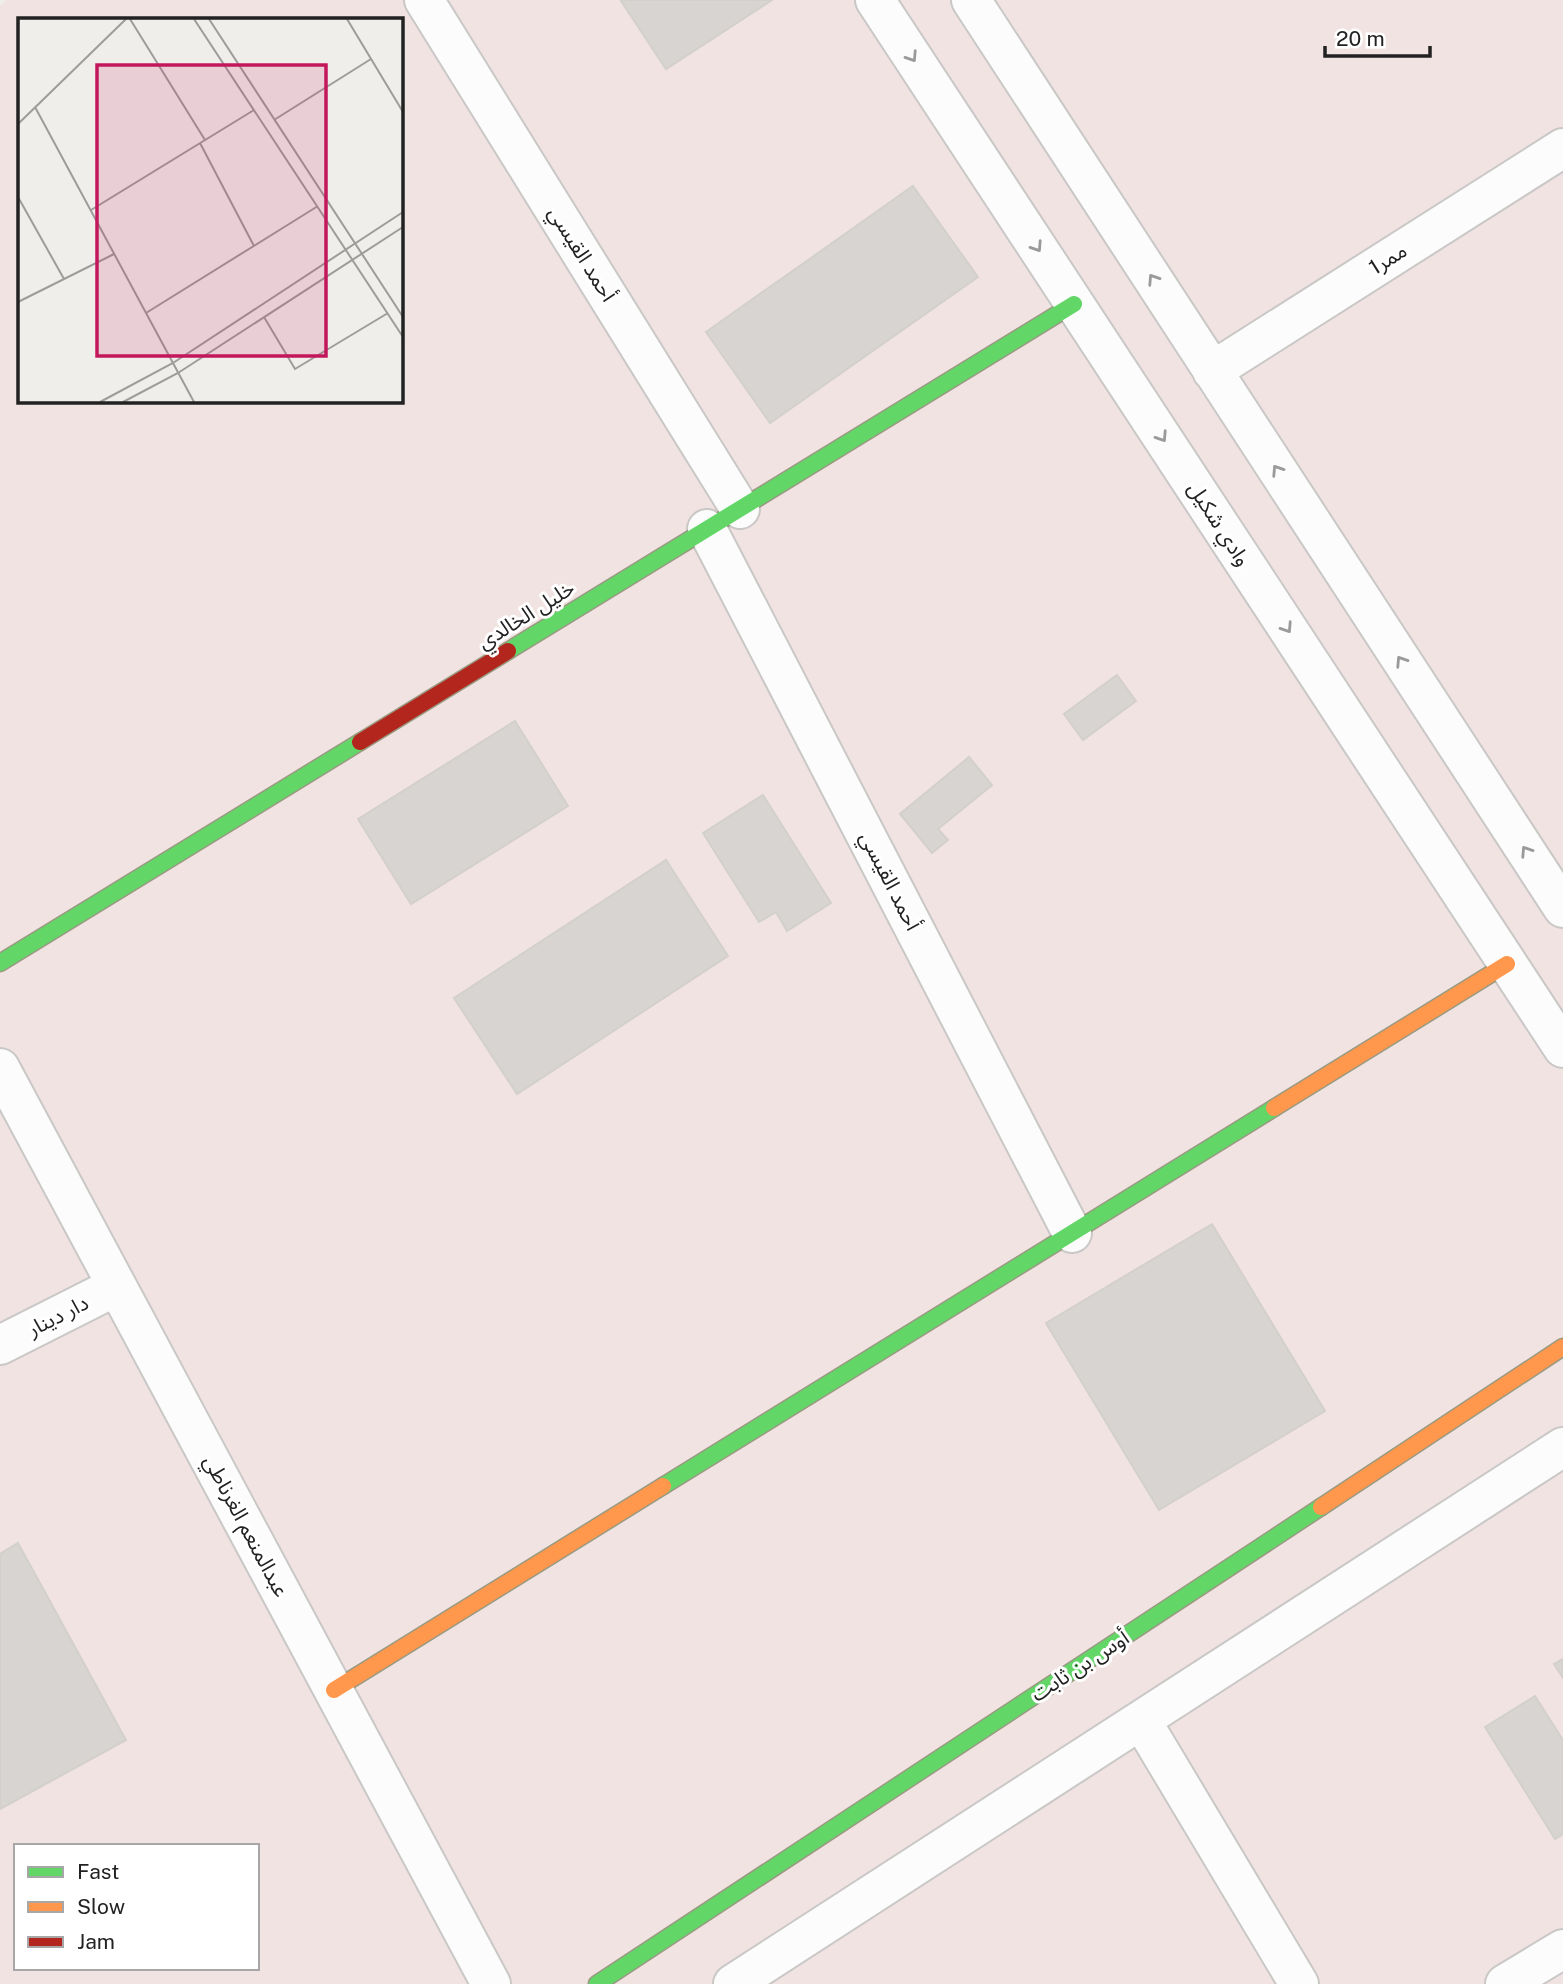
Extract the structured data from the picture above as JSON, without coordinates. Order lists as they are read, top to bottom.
{
  "streets": {
    "street": [
      "أحمد القيسي",
      "ممر1",
      "وادي شكيل",
      "خليل الخالدي",
      "دار دينار",
      "عبدالمنعم الغرناطي",
      "أوس بن ثابت"
    ]
  },
  "crossings": [
    ["أحمد القيسي", "خليل الخالدي"],
    ["وادي شكيل", "خليل الخالدي"],
    ["دار دينار", "عبدالمنعم الغرناطي"]
  ],
  "legend": ["Fast", "Slow", "Jam"],
  "scale_bar": "20 m"
}
